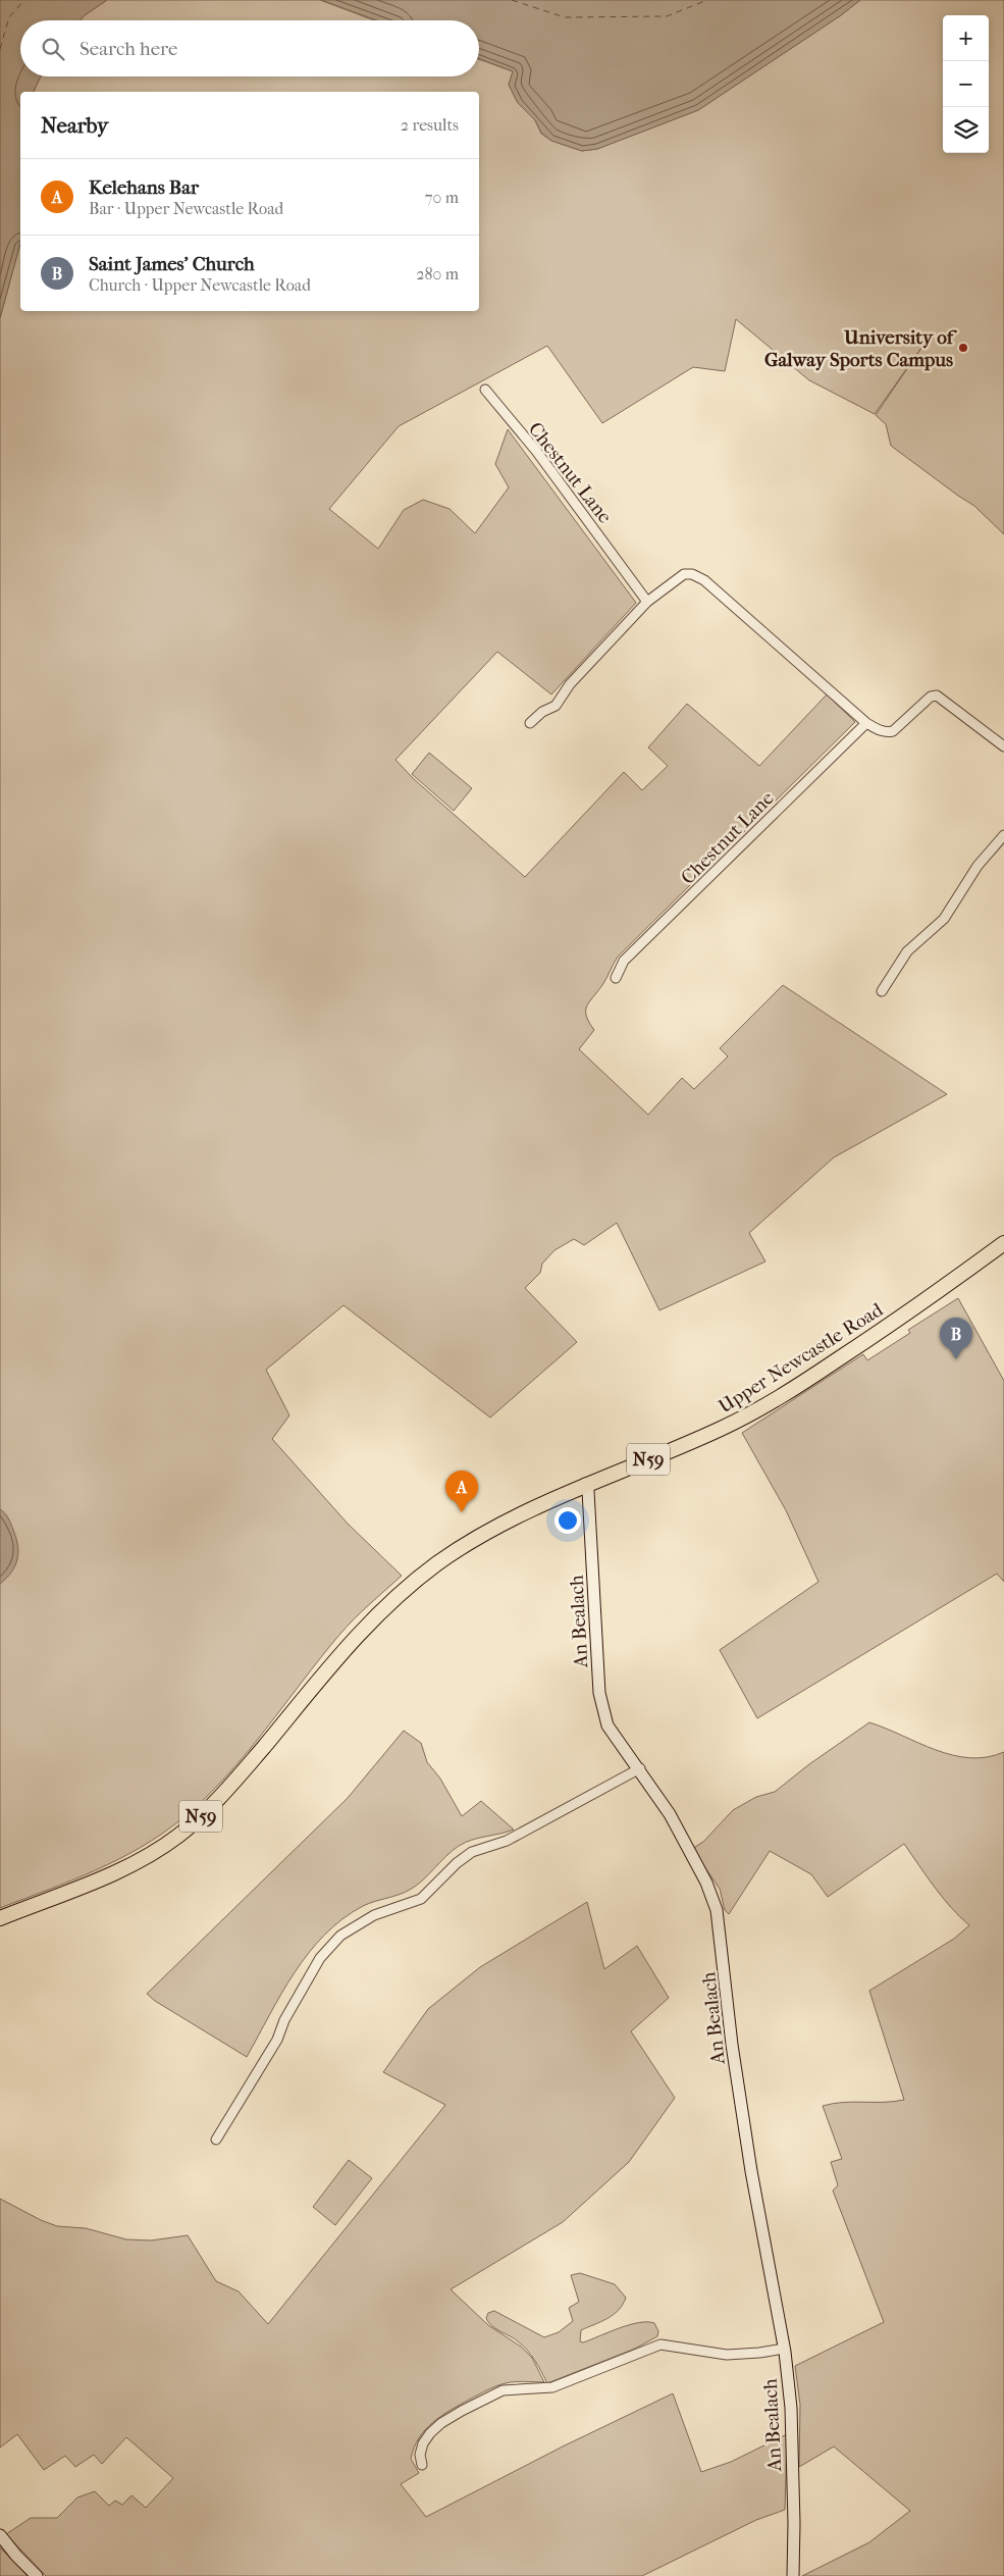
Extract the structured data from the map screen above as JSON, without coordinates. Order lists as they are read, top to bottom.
{
  "streets": {
    "main road": ["Upper Newcastle Road", "N59"],
    "street": ["Chestnut Lane", "An Bealach"]
  },
  "crossings": [
    ["Upper Newcastle Road", "An Bealach"]
  ],
  "places": ["University of Galway Sports Campus"],
  "page": {
    "map_buttons": ["+", "−"],
    "search": "Search here",
    "heading": ["Nearby", "2 results"],
    "list": [
      {
        "mark": "A",
        "name": "Kelehans Bar",
        "note": "Bar · Upper Newcastle Road",
        "value": "70 m"
      },
      {
        "mark": "B",
        "name": "Saint James' Church",
        "note": "Church · Upper Newcastle Road",
        "value": "280 m"
      }
    ],
    "pins": ["B", "A"]
  }
}
